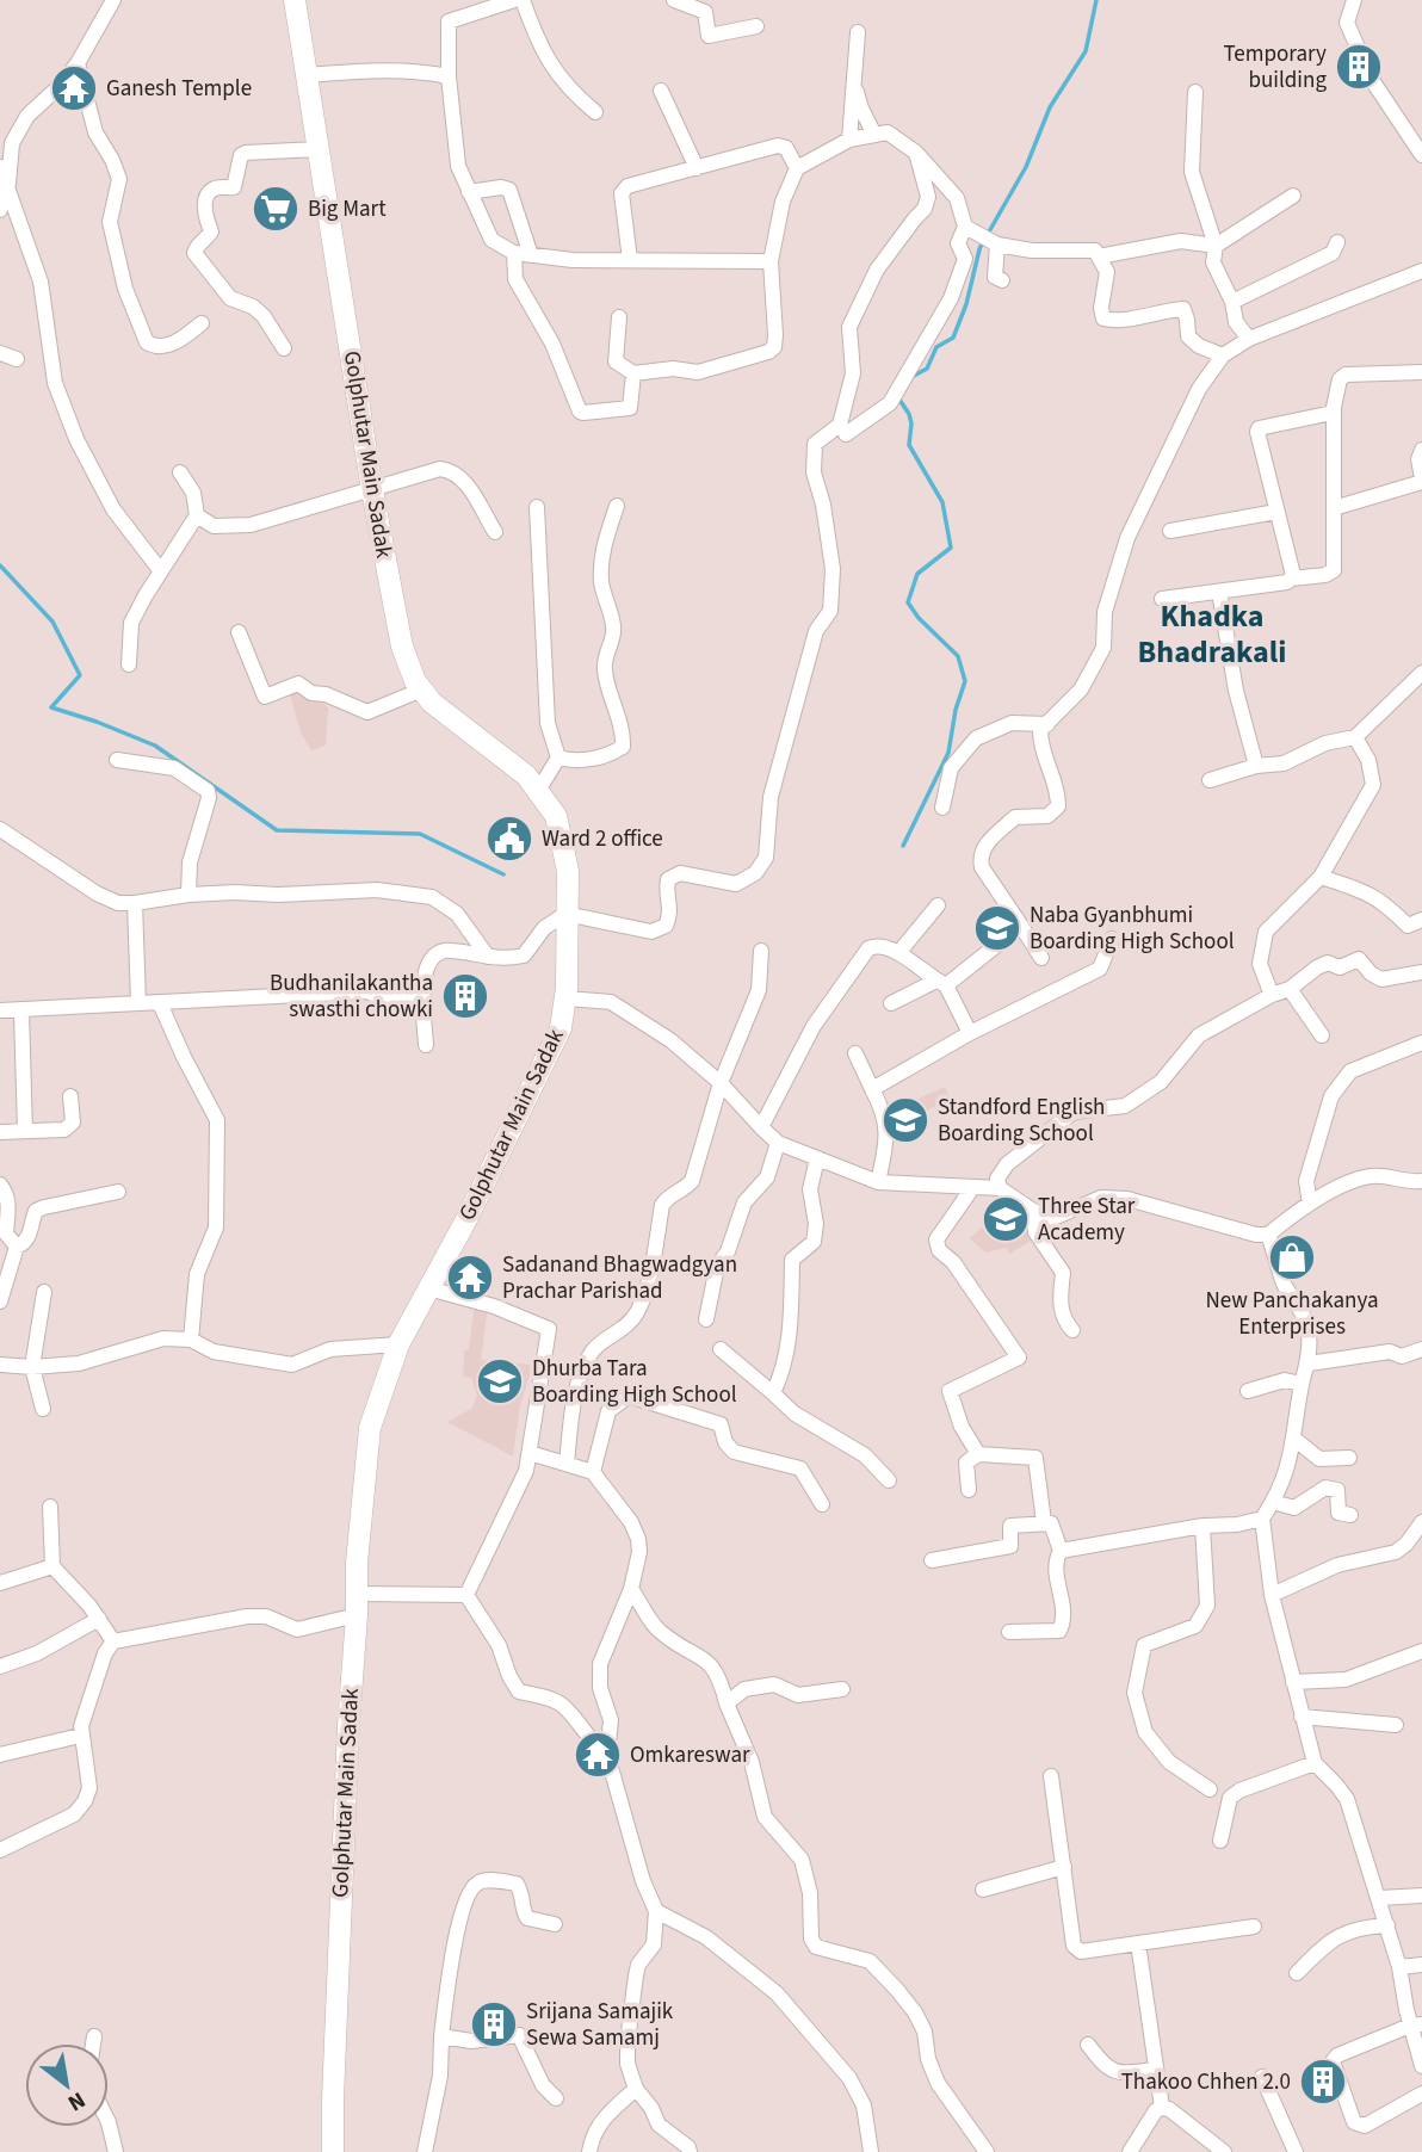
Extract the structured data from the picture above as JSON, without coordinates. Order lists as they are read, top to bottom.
{
  "streets": {
    "main road": ["Golphutar Main Sadak"]
  },
  "districts": ["Khadka Bhadrakali"],
  "places": {
    "building": [
      "Temporary building",
      "Budhanilakantha swasthi chowki",
      "Srijana Samajik Sewa Samamj",
      "Thakoo Chhen 2.0"
    ],
    "temple": ["Ganesh Temple", "Sadanand Bhagwadgyan Prachar Parishad", "Omkareswar"],
    "supermarket": ["Big Mart"],
    "public building": ["Ward 2 office"],
    "school or university": [
      "Naba Gyanbhumi Boarding High School",
      "Standford English Boarding School",
      "Three Star Academy",
      "Dhurba Tara Boarding High School"
    ],
    "shop": ["New Panchakanya Enterprises"]
  },
  "north": "bottom right"
}
